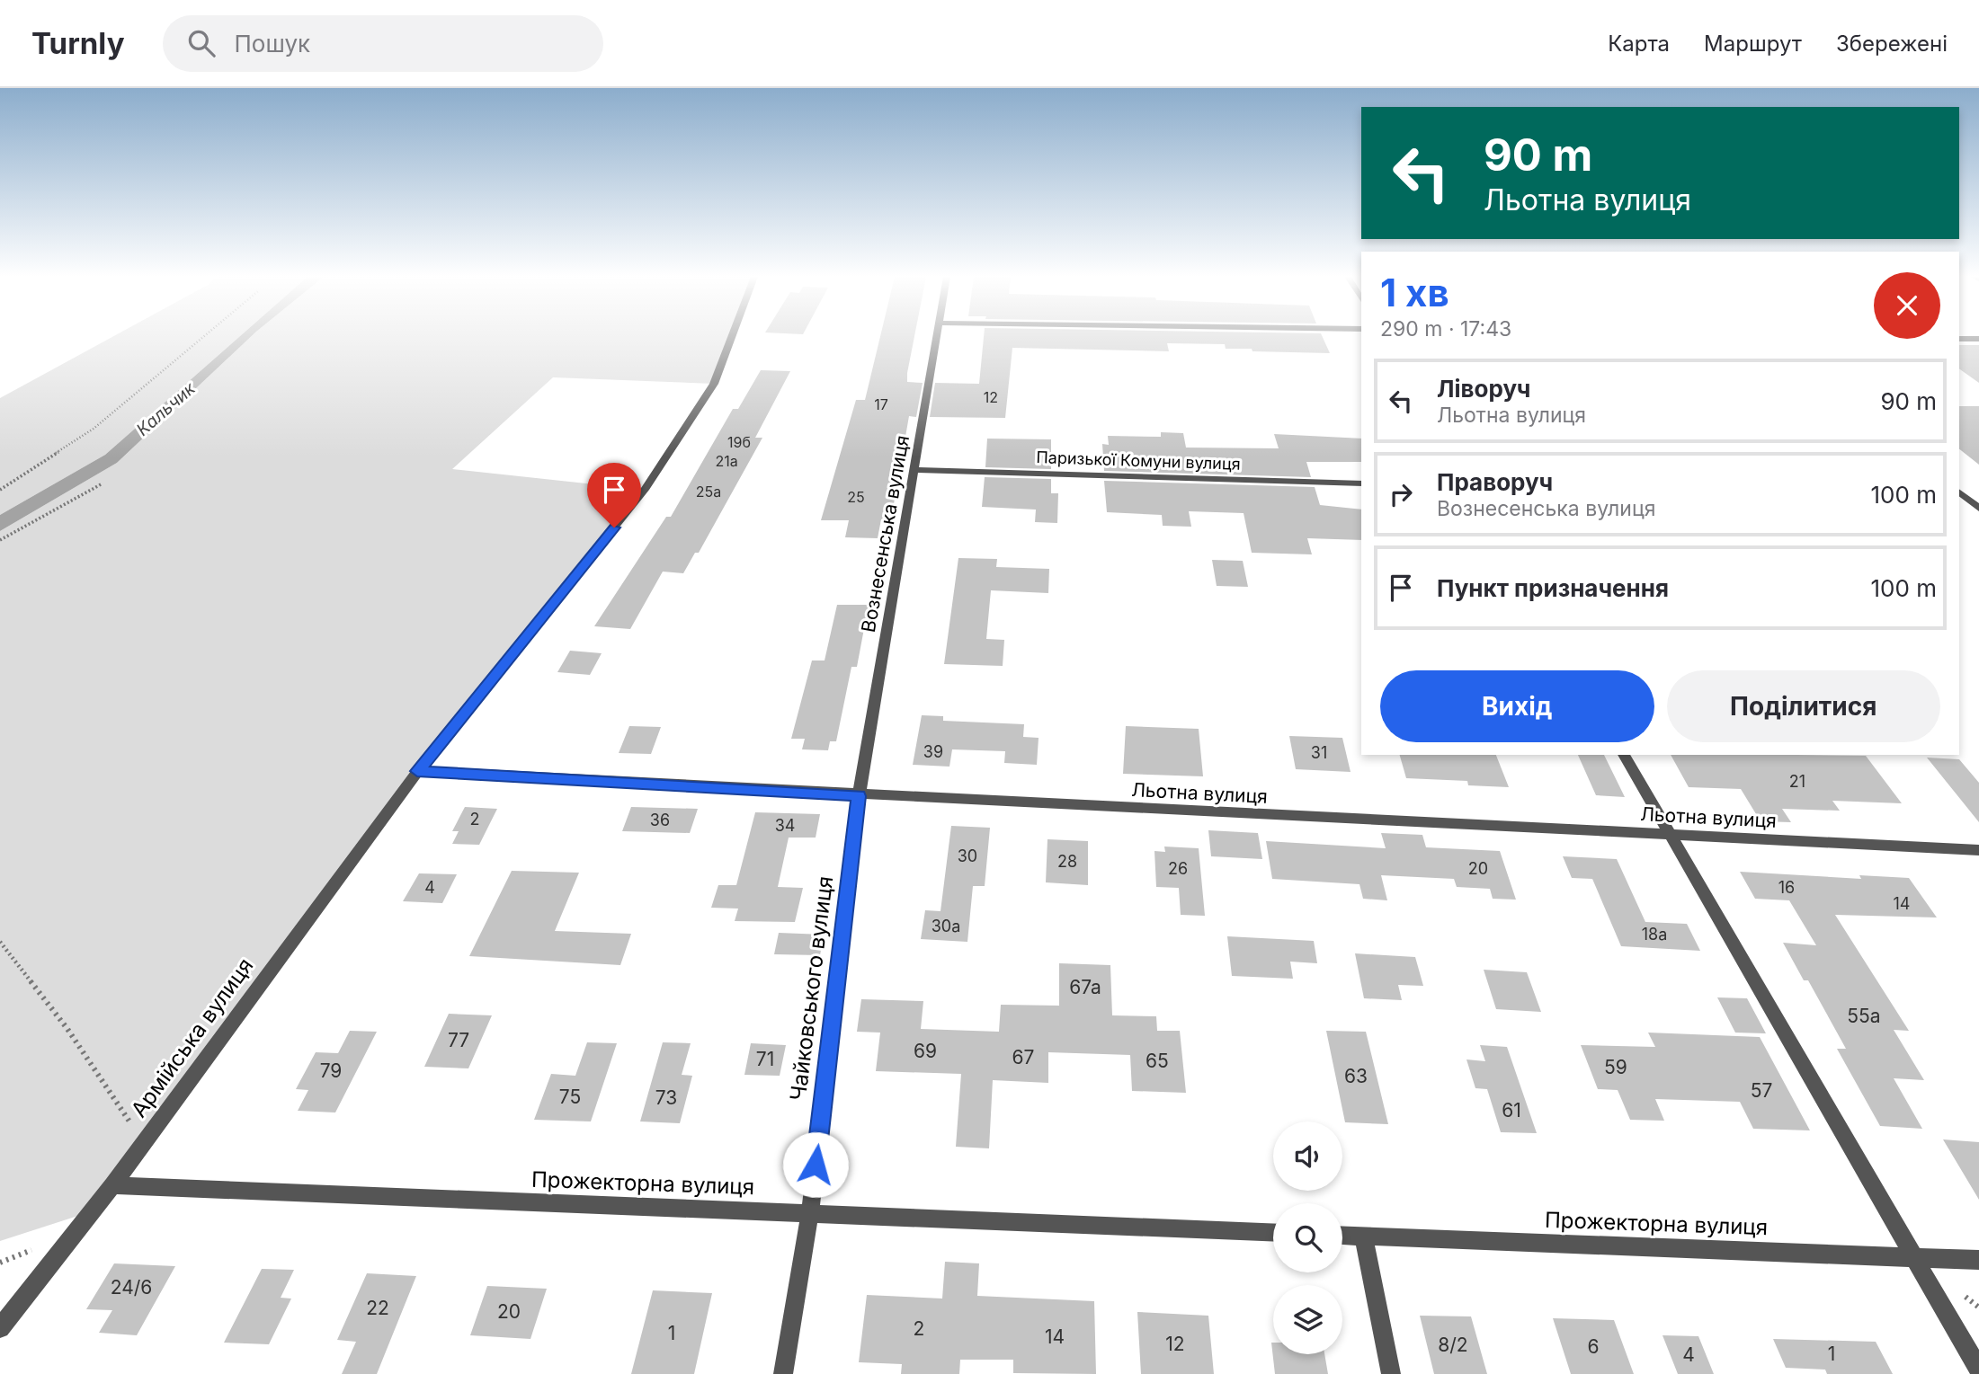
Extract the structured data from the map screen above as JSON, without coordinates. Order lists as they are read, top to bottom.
{
  "streets": {
    "street": [
      "Паризької Комуни вулиця",
      "Вознесенська вулиця",
      "Льотна вулиця",
      "Чайковського вулиця",
      "Армійська вулиця",
      "Прожекторна вулиця"
    ]
  },
  "crossings": [
    ["Паризької Комуни вулиця", "Вознесенська вулиця"],
    ["Вознесенська вулиця", "Льотна вулиця"],
    ["Вознесенська вулиця", "Чайковського вулиця"],
    ["Льотна вулиця", "Чайковського вулиця"],
    ["Льотна вулиця", "Армійська вулиця"],
    ["Чайковського вулиця", "Прожекторна вулиця"],
    ["Армійська вулиця", "Прожекторна вулиця"]
  ],
  "water": ["Кальчик"],
  "house_numbers": [
    "12",
    "17",
    "19б",
    "21а",
    "25а",
    "25",
    "39",
    "31",
    "21",
    "2",
    "36",
    "34",
    "30",
    "28",
    "26",
    "20",
    "4",
    "16",
    "14",
    "30а",
    "18а",
    "67а",
    "55а",
    "77",
    "69",
    "67",
    "71",
    "65",
    "59",
    "79",
    "63",
    "57",
    "75",
    "73",
    "61",
    "24/6",
    "22",
    "20",
    "2",
    "1",
    "14",
    "12",
    "8/2",
    "6",
    "1",
    "4"
  ],
  "page": {
    "header": "Turnly",
    "search": "Пошук",
    "nav": ["Карта", "Маршрут", "Збережені"],
    "turn": ["90 m", "Льотна вулиця"],
    "heading": ["1 хв", "290 m · 17:43"],
    "list": [
      {
        "name": "Ліворуч",
        "note": "Льотна вулиця",
        "value": "90 m"
      },
      {
        "name": "Праворуч",
        "note": "Вознесенська вулиця",
        "value": "100 m"
      },
      {
        "name": "Пункт призначення",
        "value": "100 m"
      }
    ],
    "buttons": ["Вихід", "Поділитися"]
  }
}
